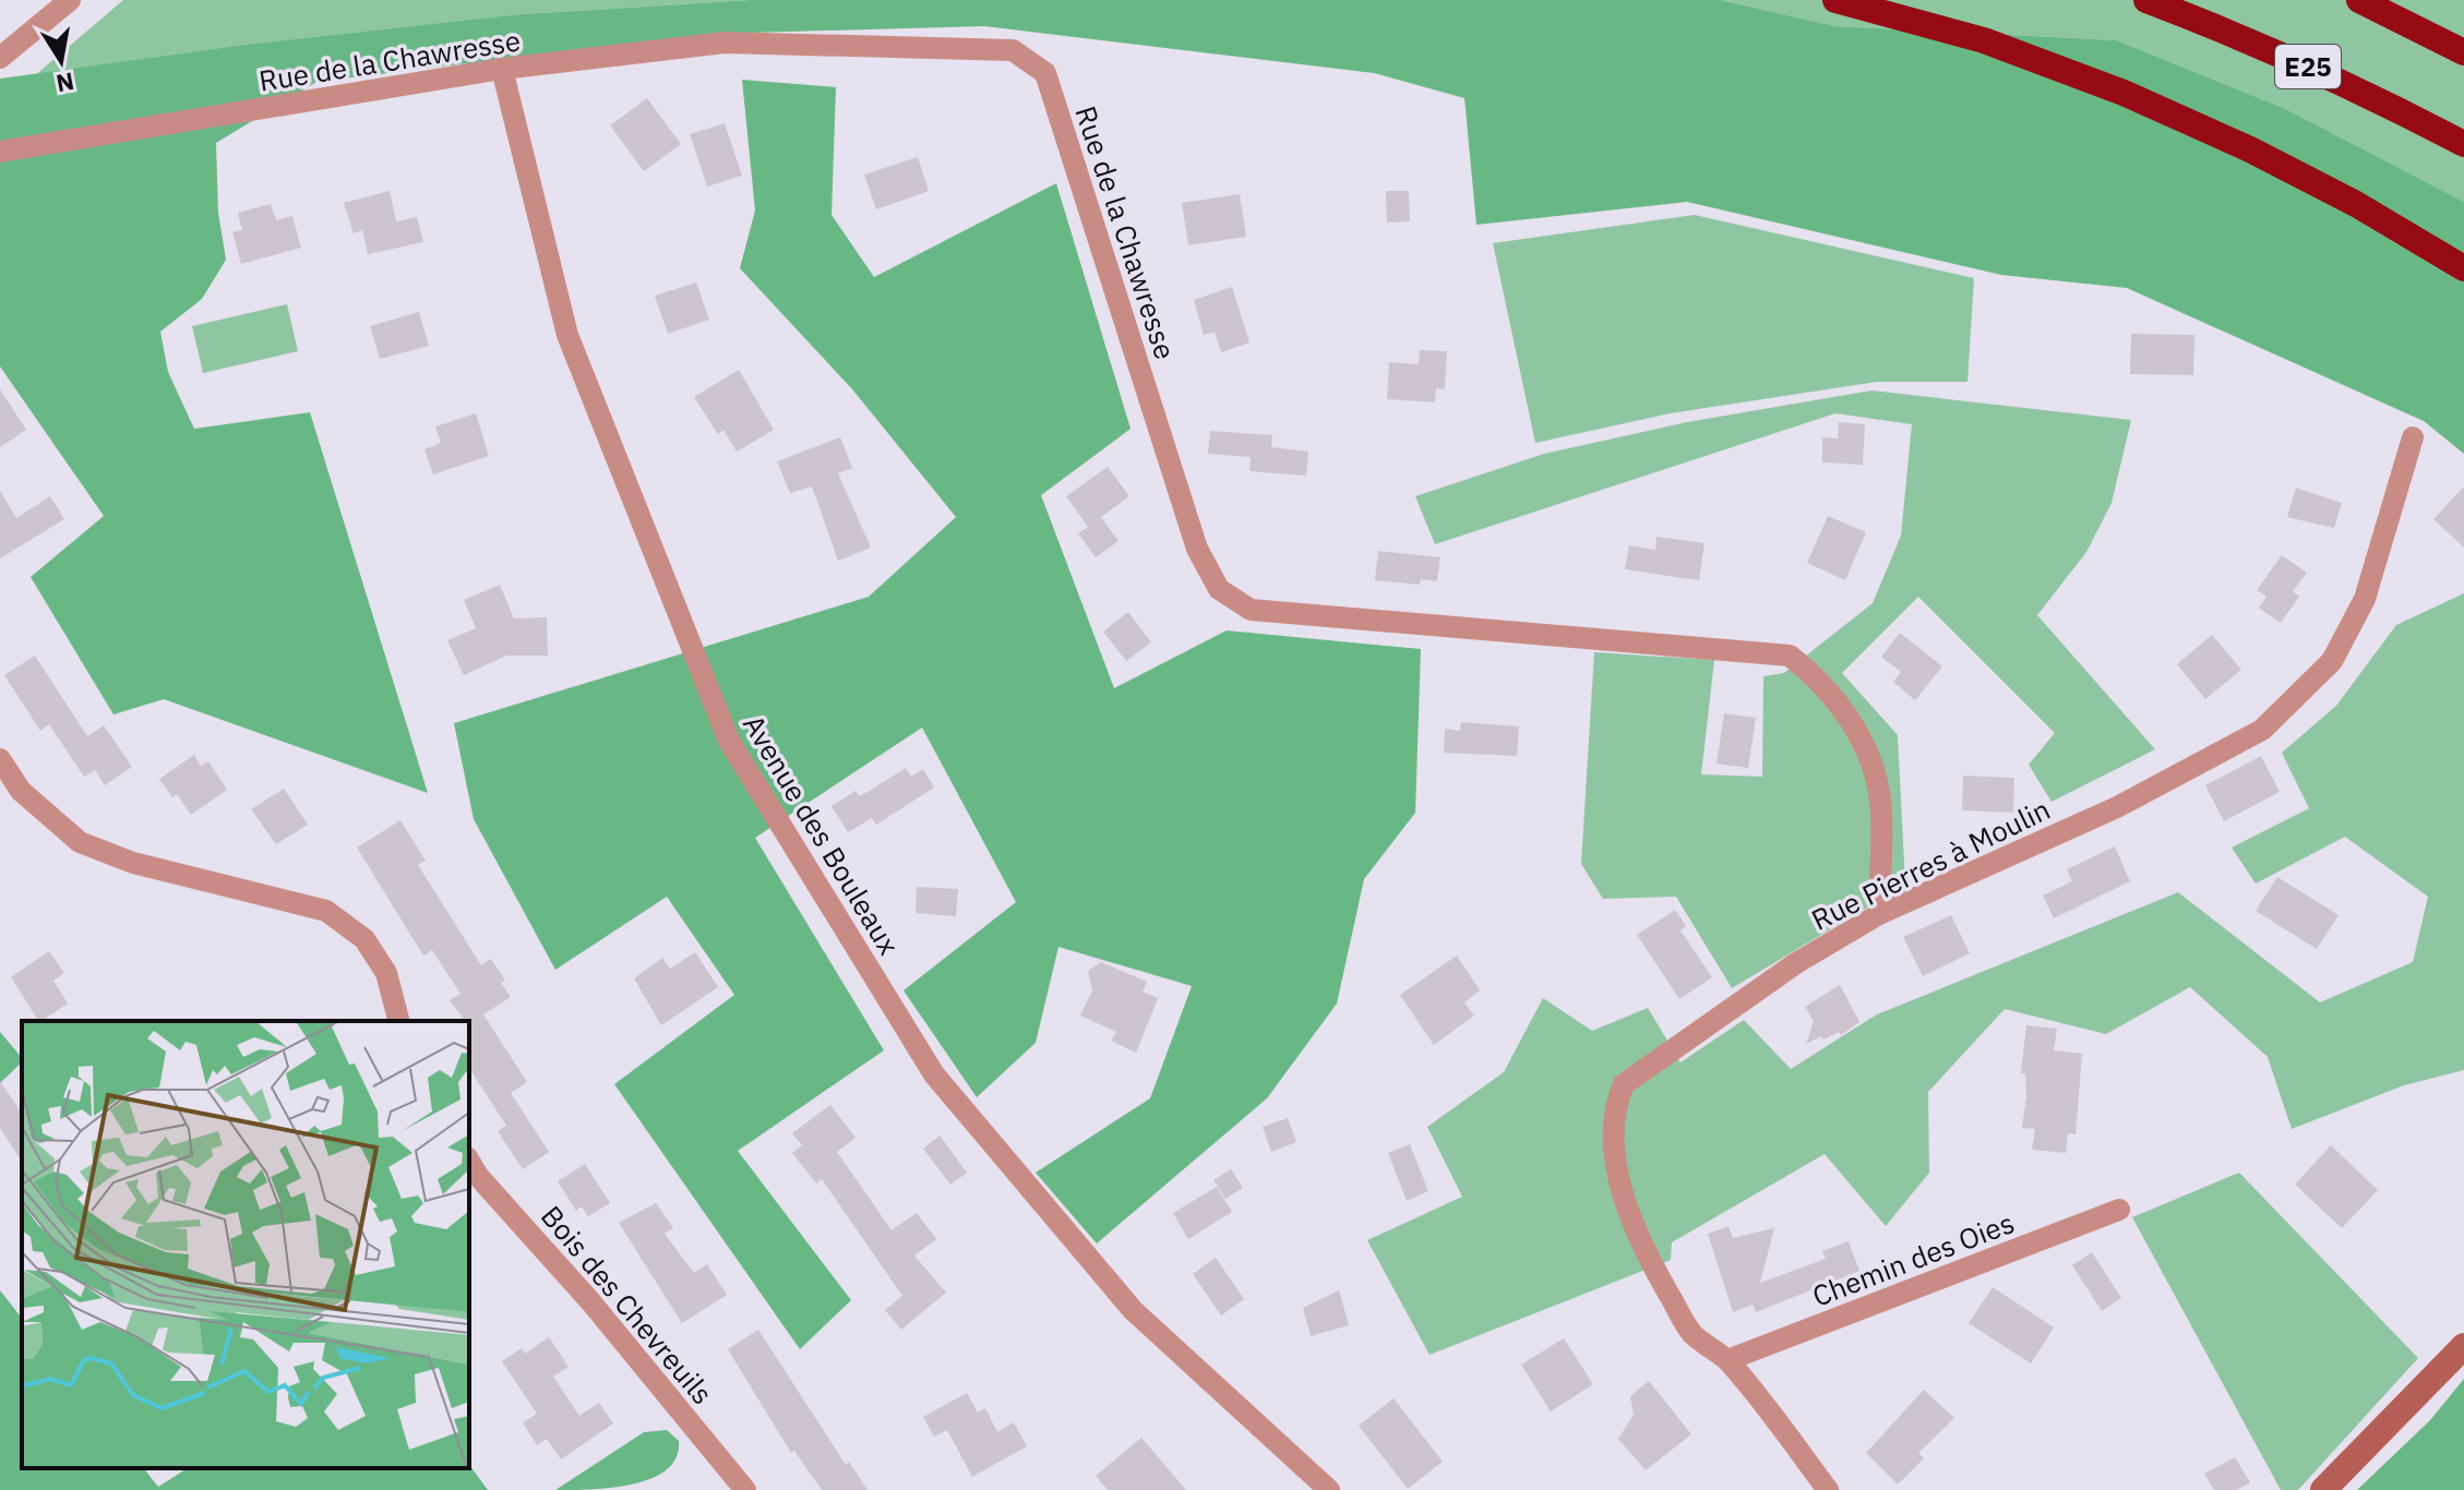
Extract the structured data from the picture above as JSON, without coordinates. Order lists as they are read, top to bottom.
{
  "streets": {
    "highway": ["E25"],
    "street": [
      "Rue de la Chawresse",
      "Avenue des Bouleaux",
      "Rue Pierres à Moulin",
      "Chemin des Oies",
      "Bois des Chevreuils"
    ]
  },
  "crossings": [
    ["Rue de la Chawresse", "Avenue des Bouleaux"],
    ["Rue de la Chawresse", "Rue Pierres à Moulin"],
    ["Rue Pierres à Moulin", "Chemin des Oies"]
  ],
  "north": "bottom"
}
